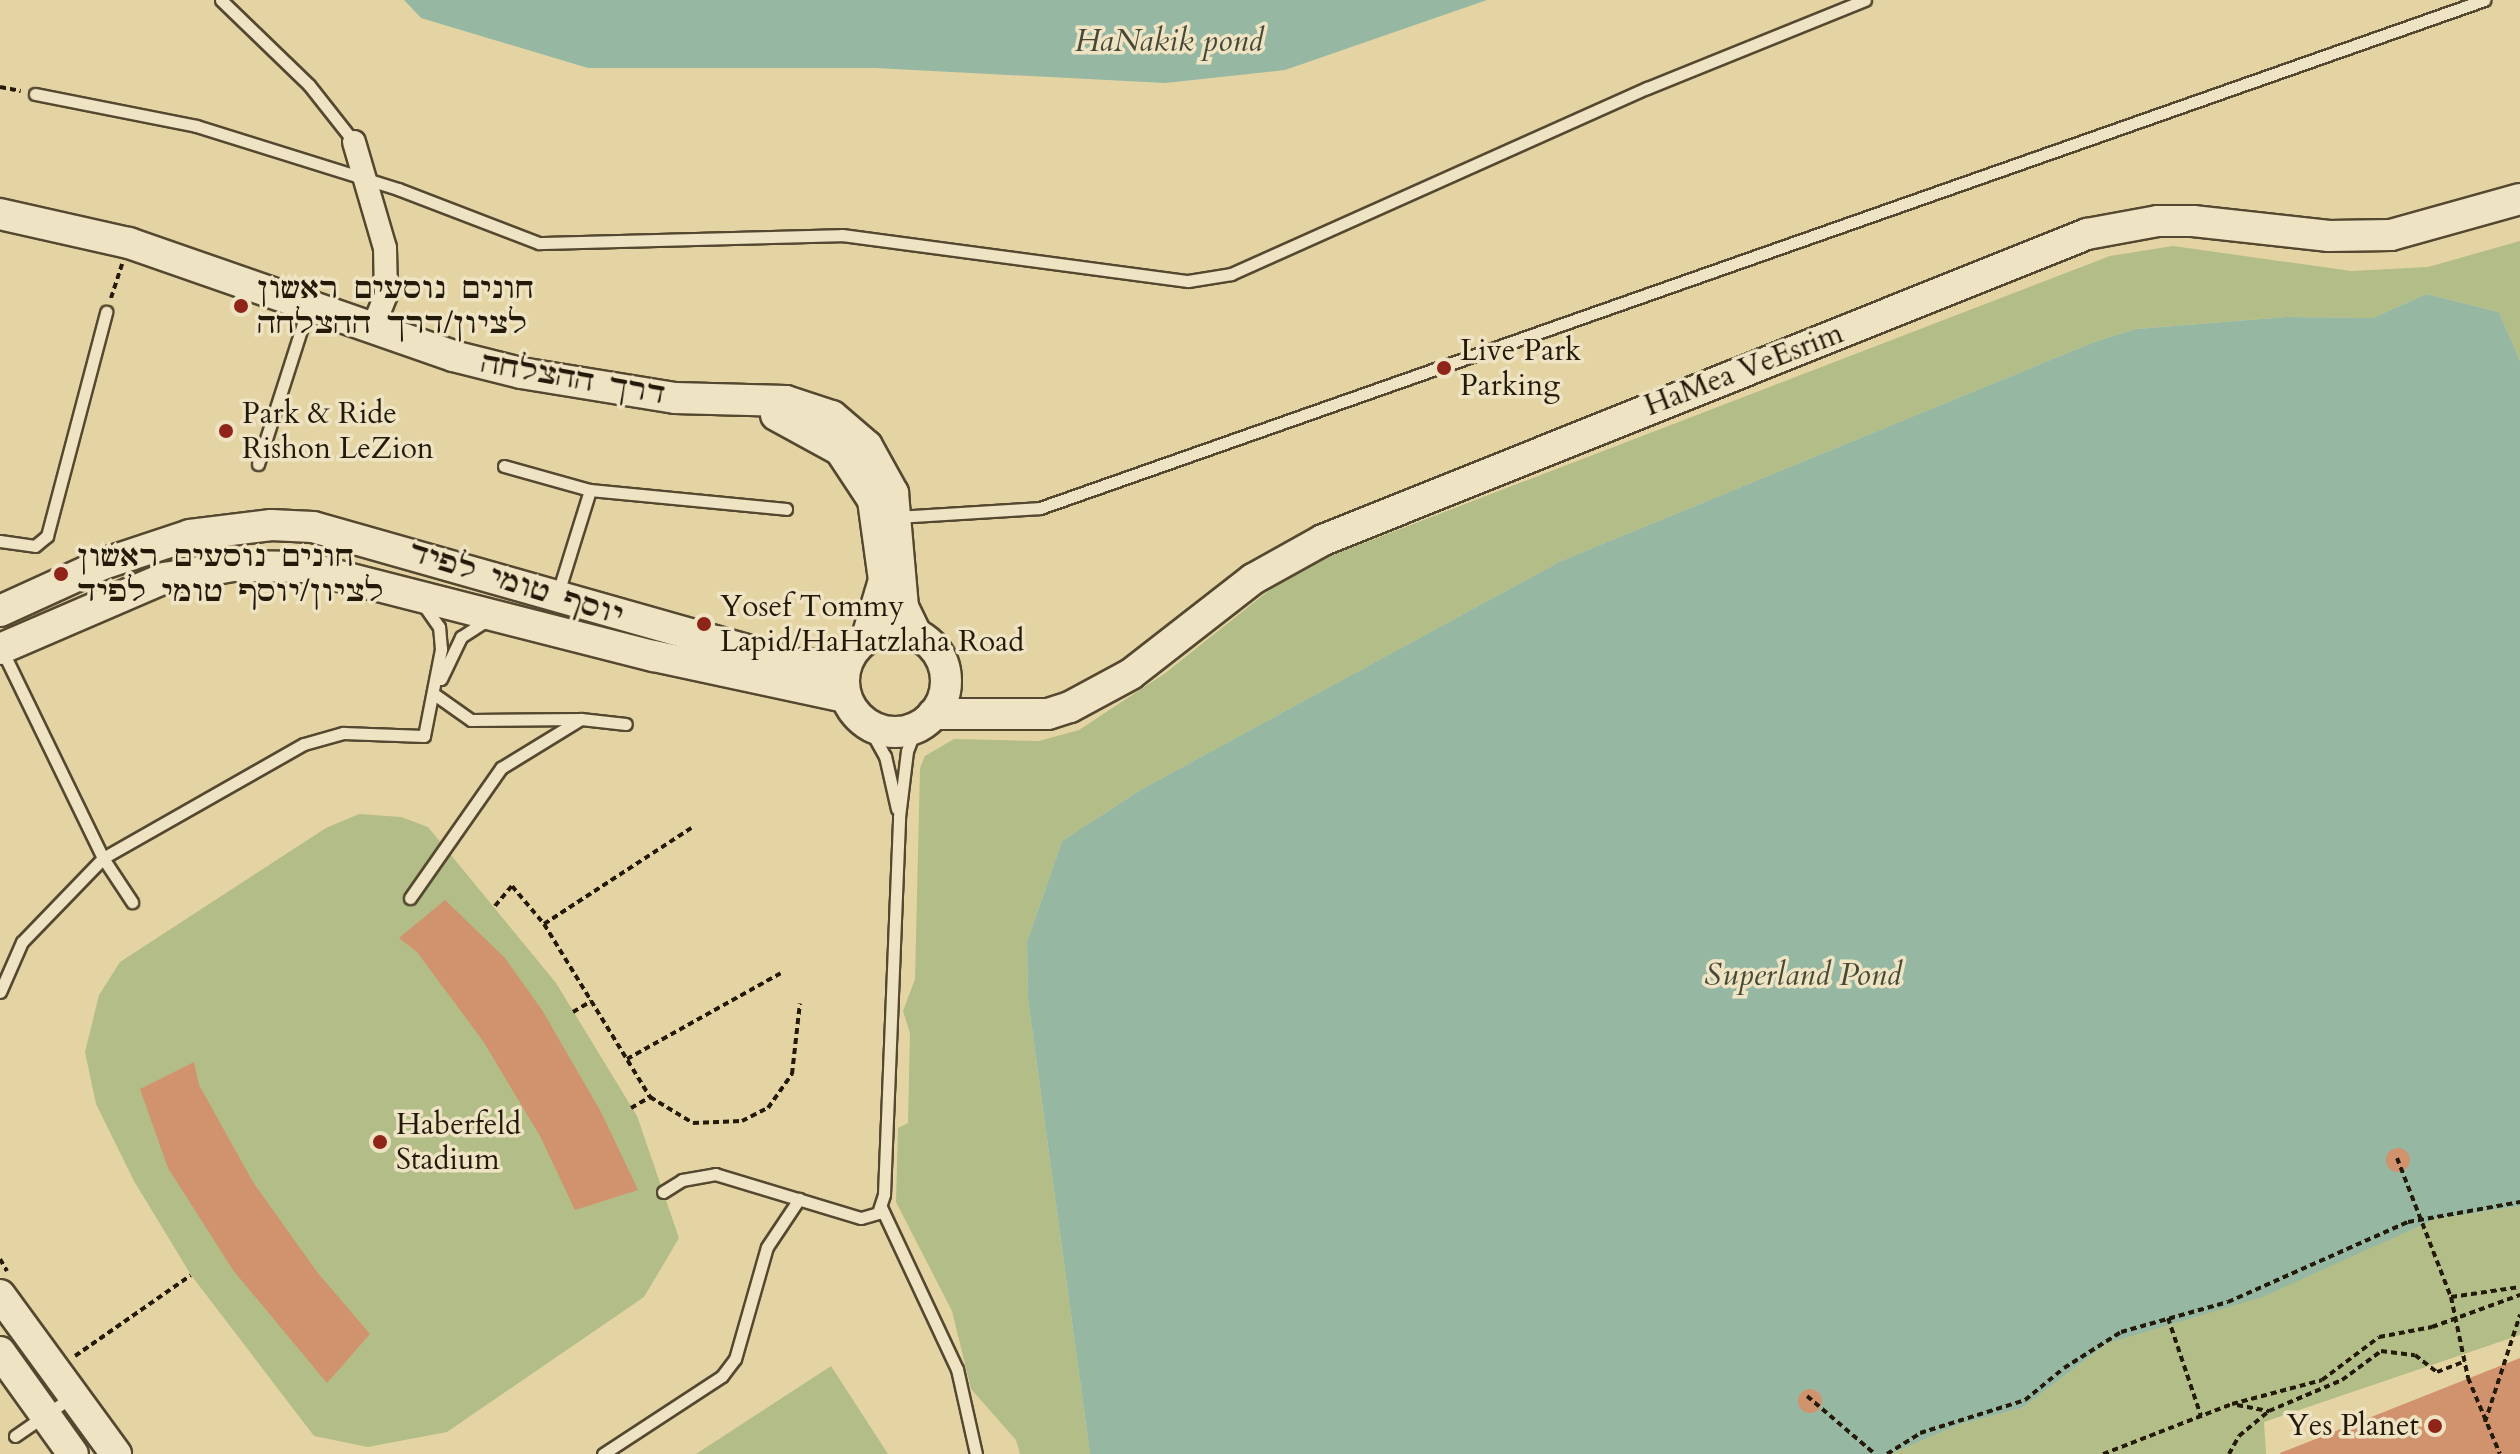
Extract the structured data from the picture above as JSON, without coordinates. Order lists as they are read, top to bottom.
{
  "streets": {
    "street": ["HaMea VeEsrim", "דרך ההצלחה", "יוסף טומי לפיד"]
  },
  "crossings": [
    ["HaMea VeEsrim", "דרך ההצלחה"],
    ["HaMea VeEsrim", "יוסף טומי לפיד"],
    ["דרך ההצלחה", "יוסף טומי לפיד"]
  ],
  "water": ["HaNakik pond", "Superland Pond"],
  "places": [
    "חונים נוסעים ראשון לציון/דרך ההצלחה",
    "Live Park Parking",
    "Park & Ride Rishon LeZion",
    "חונים נוסעים ראשון לציון/יוסף טומי לפיד",
    "Yosef Tommy Lapid/HaHatzlaha Road",
    "Haberfeld Stadium",
    "Yes Planet"
  ]
}
